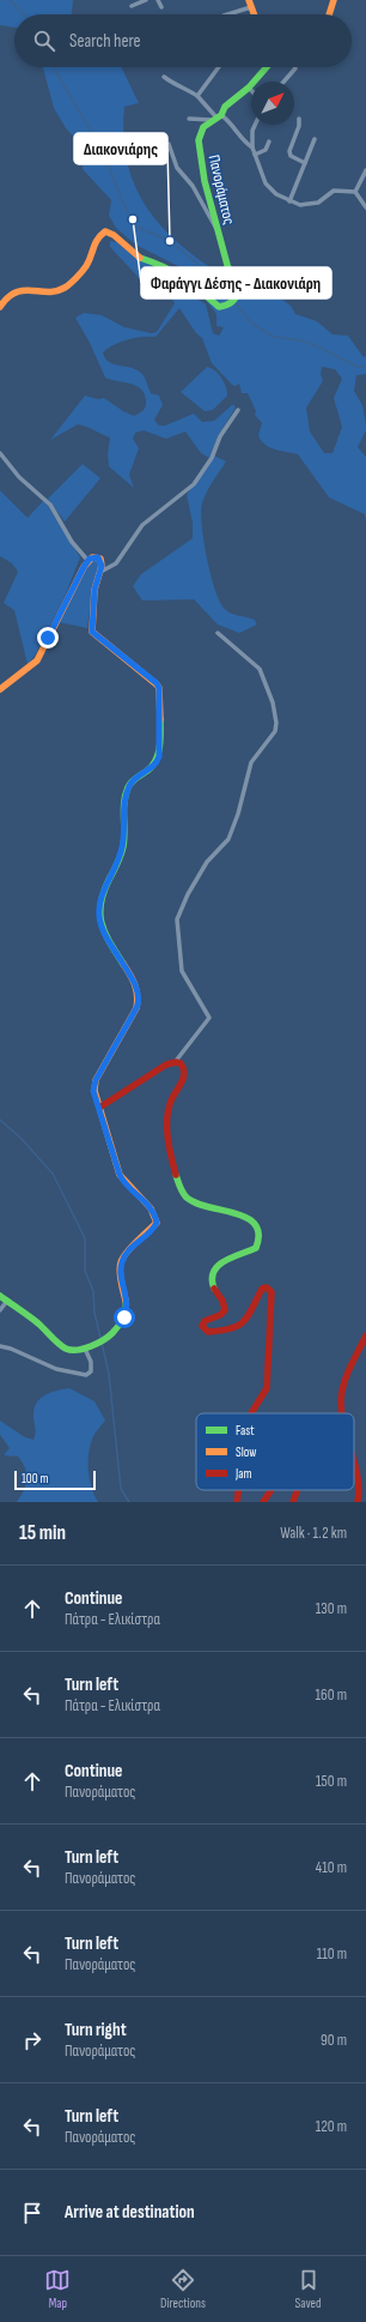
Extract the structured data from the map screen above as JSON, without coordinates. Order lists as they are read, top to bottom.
{
  "streets": {
    "main road": ["Πανοράματος"]
  },
  "places": ["Φαράγγι Δέσης - Διακονιάρη", "Διακονιάρης"],
  "legend": ["Fast", "Slow", "Jam"],
  "scale_bar": "100 m",
  "north": "top right",
  "page": {
    "search": "Search here",
    "scale": "100 m",
    "heading": ["15 min", "Walk · 1.2 km"],
    "list": [
      ["Continue", "Πάτρα - Ελικίστρα", "130 m"],
      ["Turn left", "Πάτρα - Ελικίστρα", "160 m"],
      ["Continue", "Πανοράματος", "150 m"],
      ["Turn left", "Πανοράματος", "410 m"],
      ["Turn left", "Πανοράματος", "110 m"],
      ["Turn right", "Πανοράματος", "90 m"],
      ["Turn left", "Πανοράματος", "120 m"],
      "Arrive at destination"
    ],
    "nav": ["Map", "Directions", "Saved"]
  }
}
